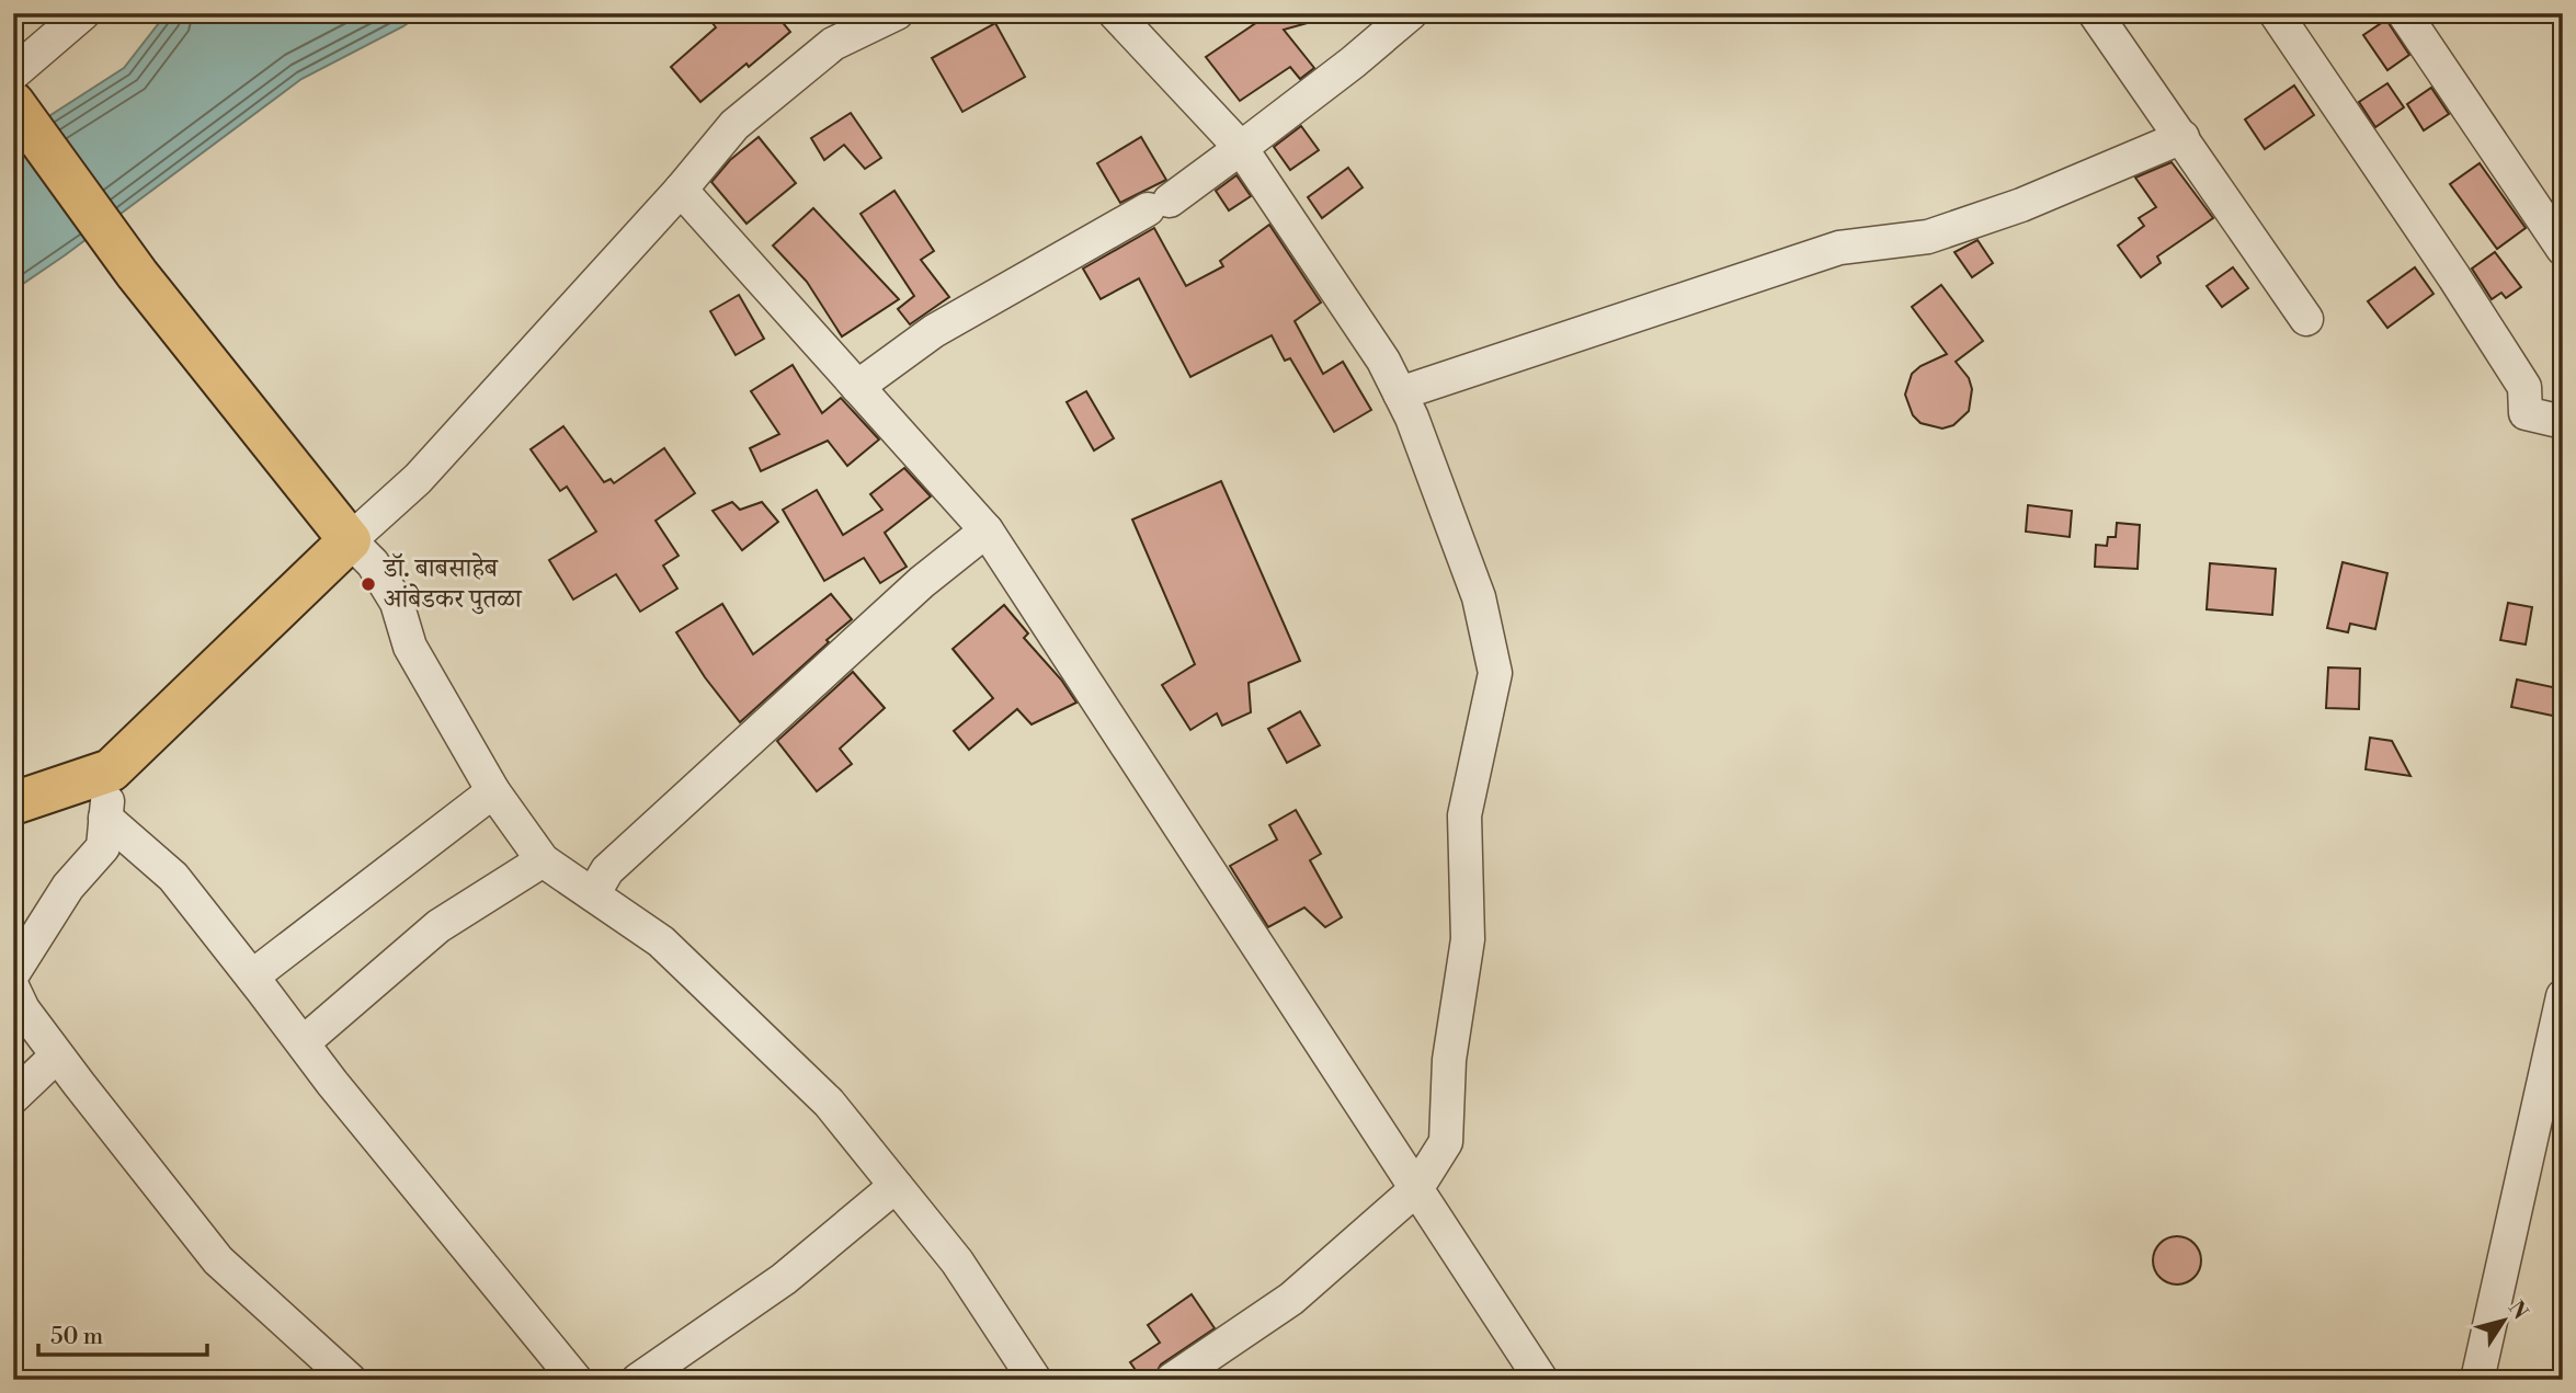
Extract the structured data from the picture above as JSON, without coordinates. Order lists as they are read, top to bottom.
{
  "places": ["डॉ. बाबसाहेब आंबेडकर पुतळा"],
  "scale_bar": "50 m",
  "north": "top right"
}
